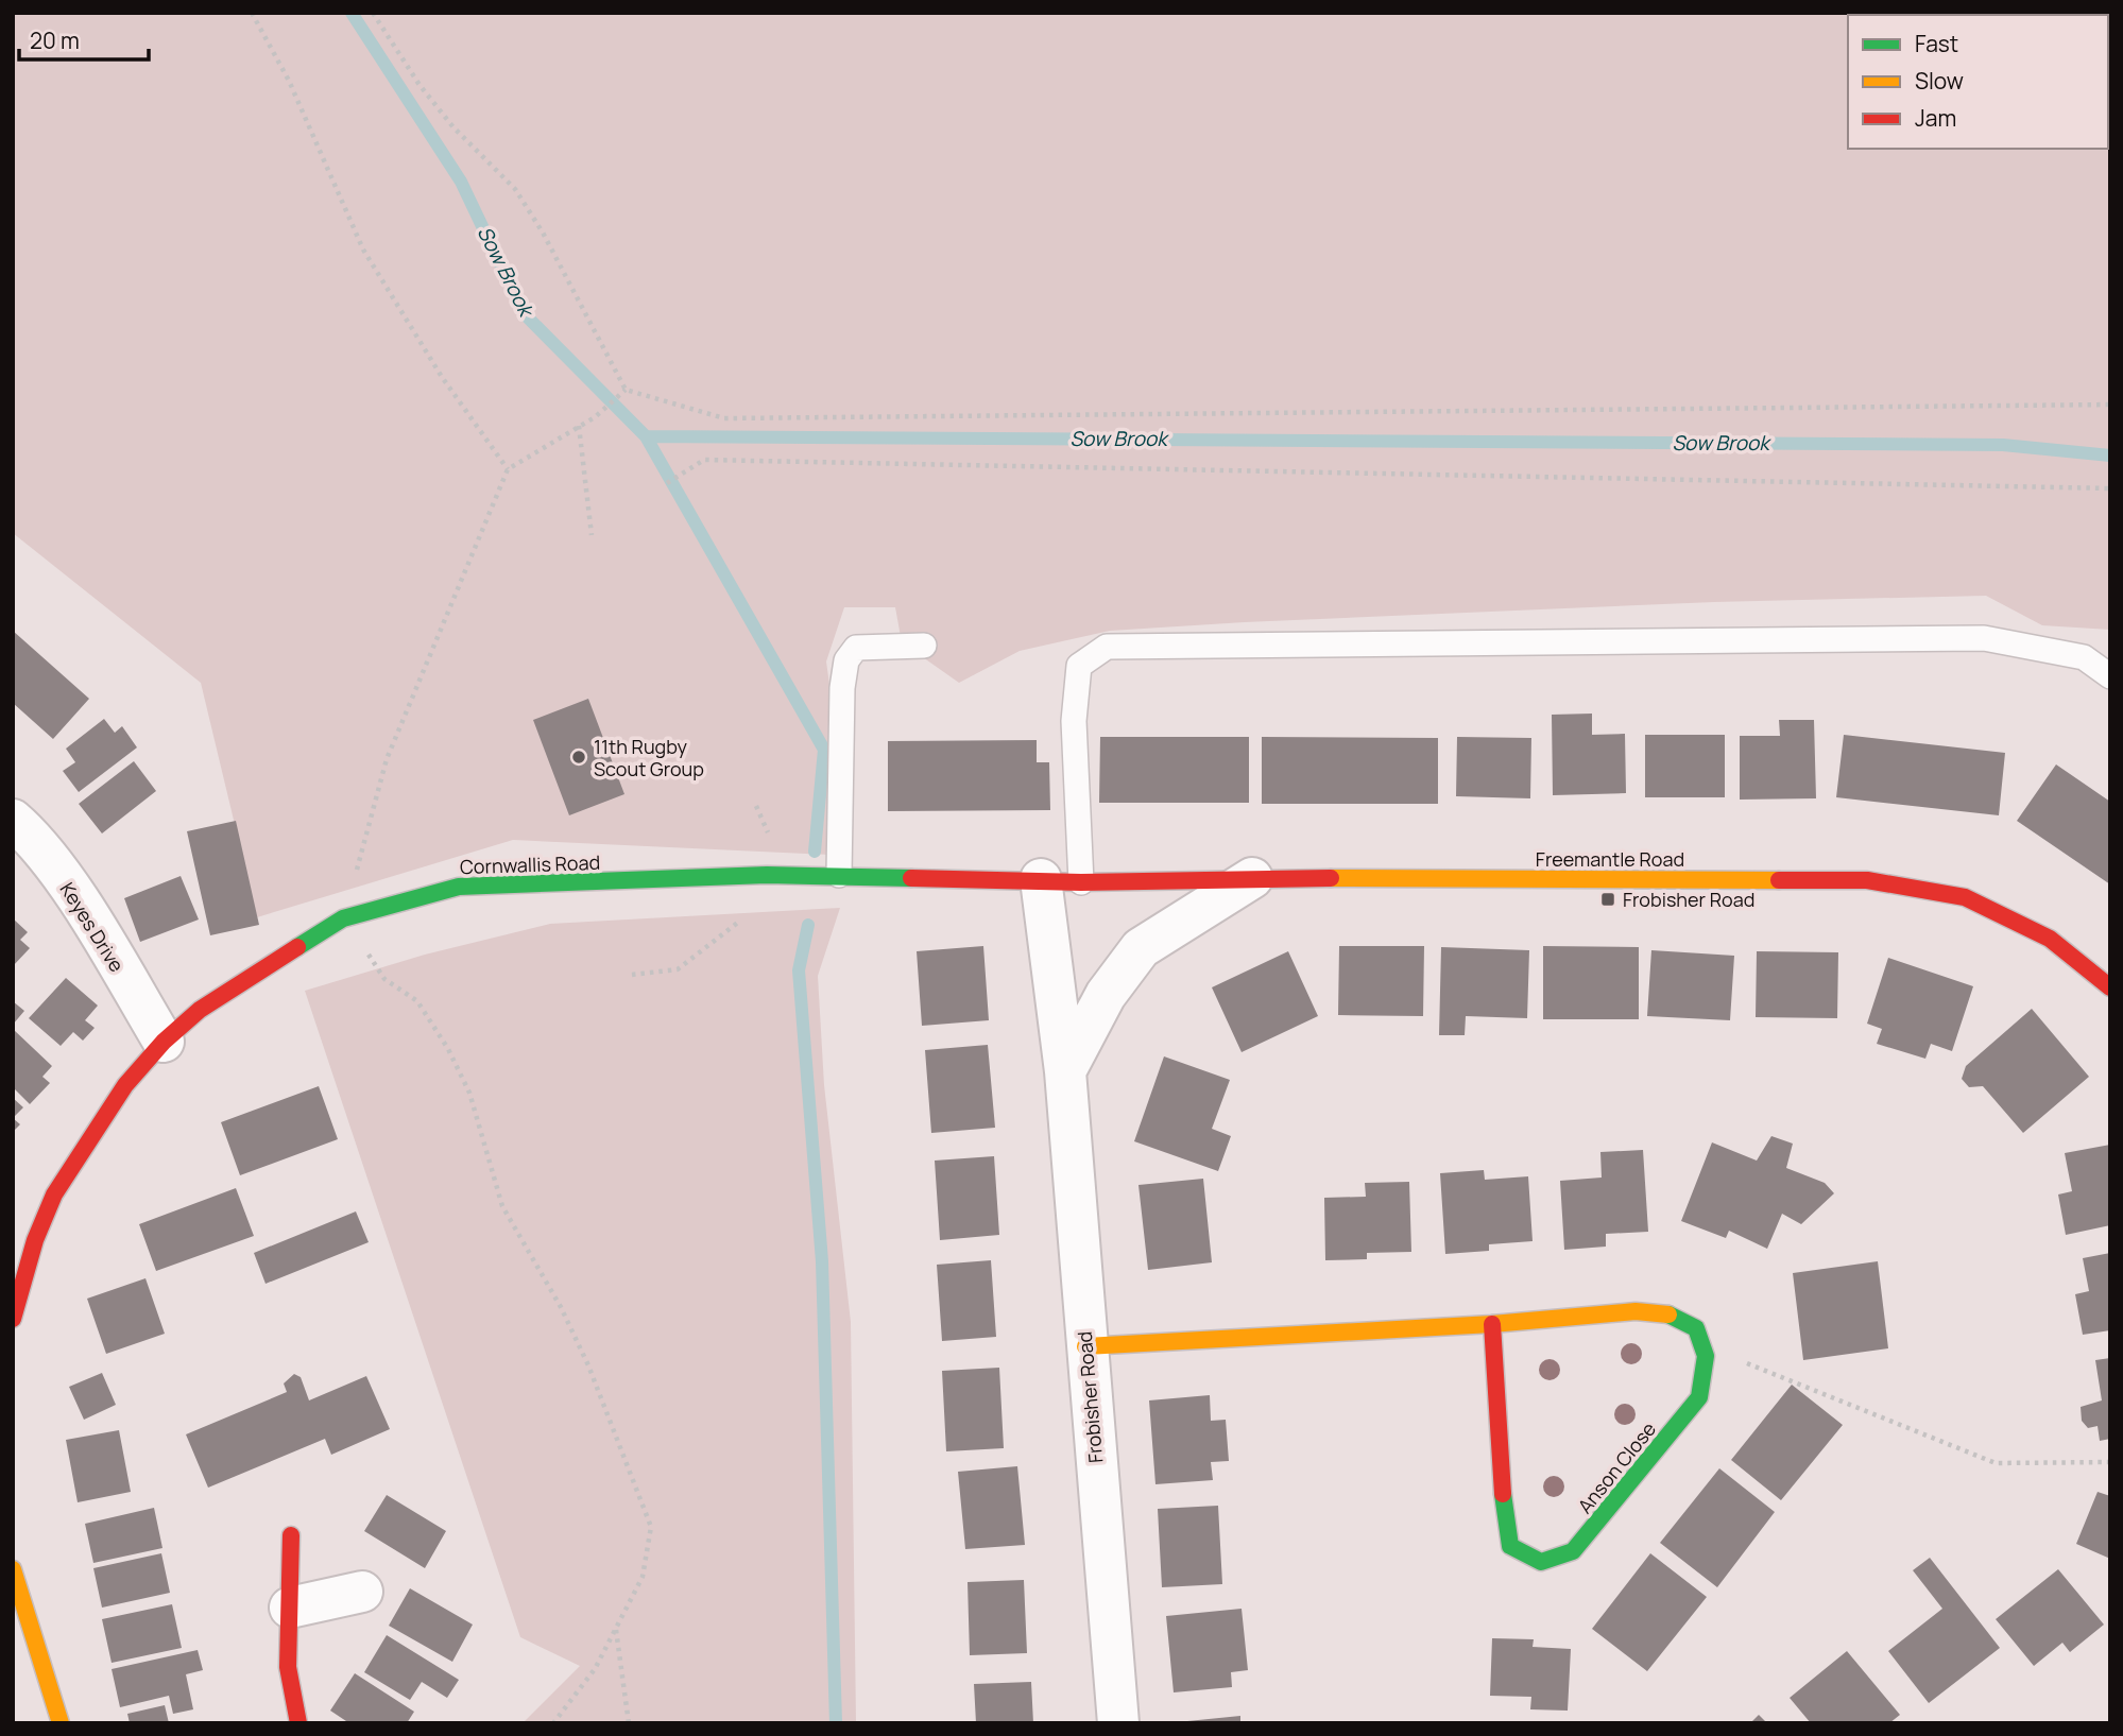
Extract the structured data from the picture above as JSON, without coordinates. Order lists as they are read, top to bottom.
{
  "streets": {
    "street": [
      "Freemantle Road",
      "Cornwallis Road",
      "Keyes Drive",
      "Frobisher Road",
      "Anson Close"
    ]
  },
  "crossings": [
    ["Freemantle Road", "Cornwallis Road"],
    ["Cornwallis Road", "Keyes Drive"],
    ["Cornwallis Road", "Frobisher Road"]
  ],
  "water": ["Sow Brook"],
  "places": {
    "other": ["11th Rugby Scout Group"],
    "transit": ["Frobisher Road"]
  },
  "legend": ["Fast", "Slow", "Jam"],
  "scale_bar": "20 m"
}
